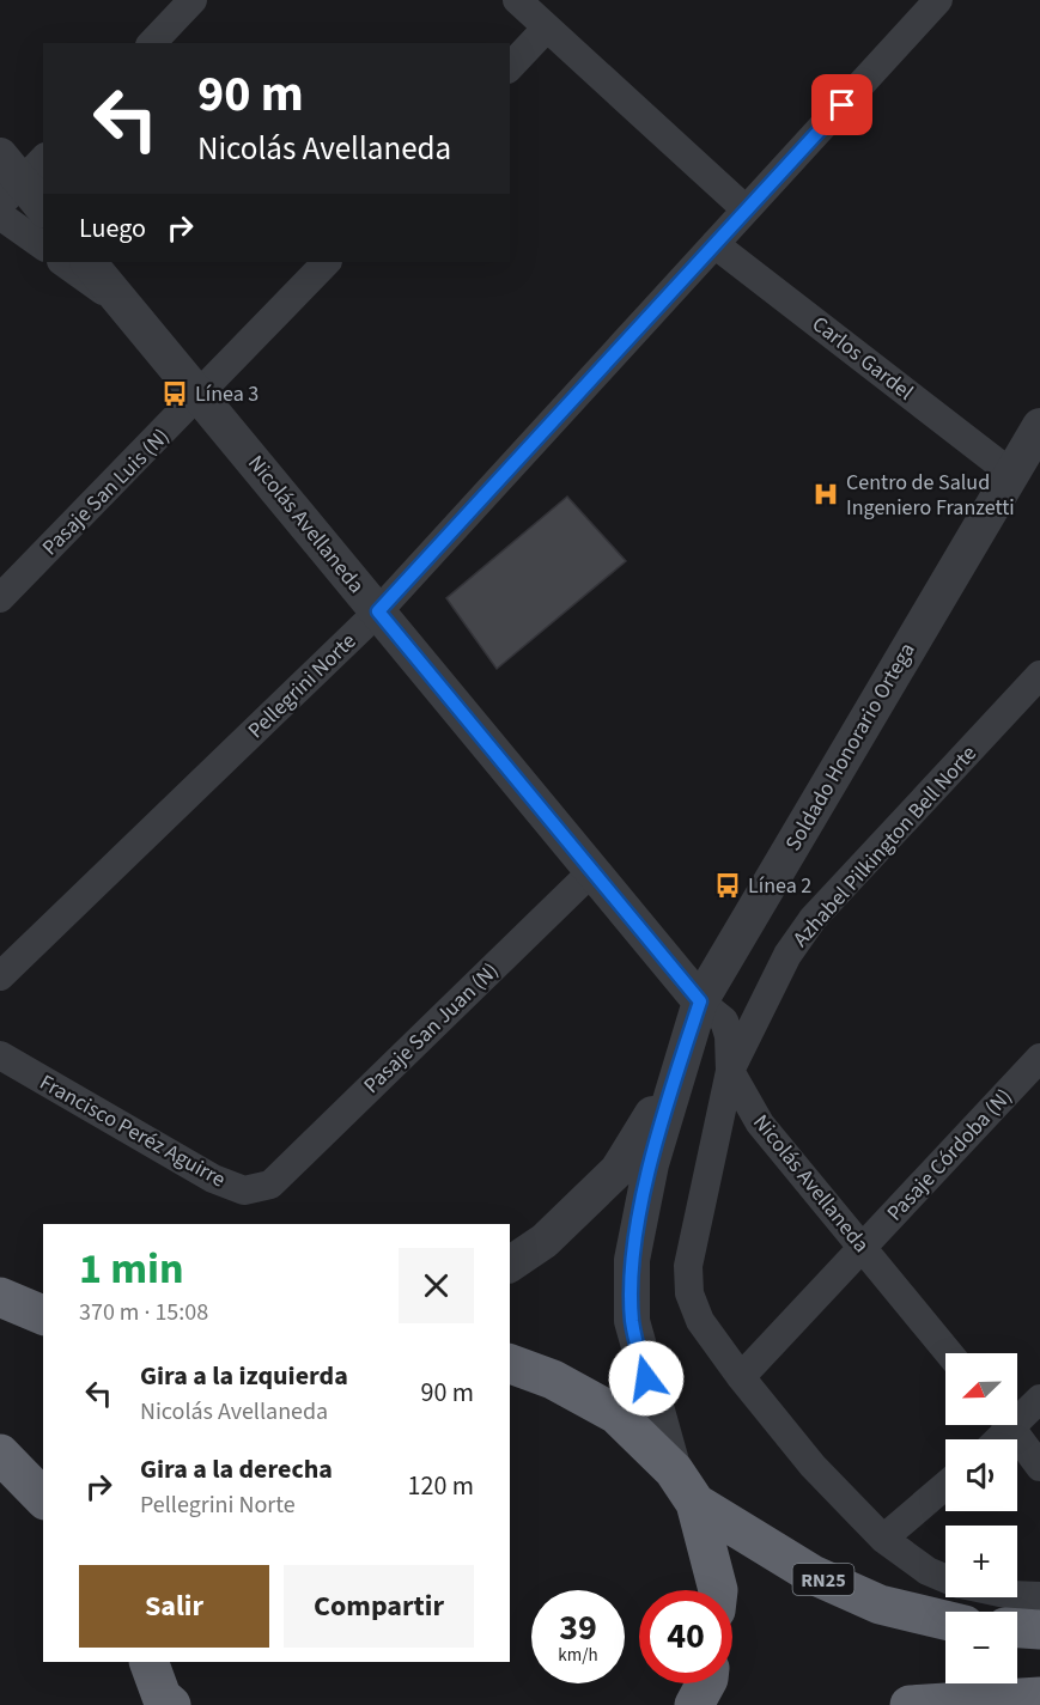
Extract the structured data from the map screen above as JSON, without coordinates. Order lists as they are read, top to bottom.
{
  "streets": {
    "highway": ["RN25"],
    "street": [
      "Carlos Gardel",
      "Pasaje San Luis (N)",
      "Nicolás Avellaneda",
      "Pellegrini Norte",
      "Soldado Honorario Ortega",
      "Azhabel Pilkington Bell Norte",
      "Pasaje San Juan (N)",
      "Francisco Peréz Aguirre",
      "Pasaje Córdoba (N)"
    ]
  },
  "crossings": [
    ["Carlos Gardel", "Pellegrini Norte"],
    ["Carlos Gardel", "Soldado Honorario Ortega"],
    ["Pasaje San Luis (N)", "Nicolás Avellaneda"],
    ["Nicolás Avellaneda", "Pellegrini Norte"],
    ["Nicolás Avellaneda", "Soldado Honorario Ortega"],
    ["Nicolás Avellaneda", "Azhabel Pilkington Bell Norte"],
    ["Nicolás Avellaneda", "Pasaje San Juan (N)"],
    ["Nicolás Avellaneda", "Pasaje Córdoba (N)"],
    ["Soldado Honorario Ortega", "RN25"],
    ["Pasaje San Juan (N)", "Francisco Peréz Aguirre"]
  ],
  "places": {
    "bus stop": ["Línea 3", "Línea 2"],
    "hospital": ["Centro de Salud Ingeniero Franzetti"]
  },
  "north": "bottom left",
  "page": {
    "turn": ["90 m", "Nicolás Avellaneda"],
    "then": "Luego",
    "heading": ["1 min", "370 m · 15:08"],
    "list": [
      {
        "name": "Gira a la izquierda",
        "note": "Nicolás Avellaneda",
        "value": "90 m"
      },
      {
        "name": "Gira a la derecha",
        "note": "Pellegrini Norte",
        "value": "120 m"
      }
    ],
    "map_buttons": ["+", "−"],
    "buttons": ["Salir", "Compartir"],
    "speed": "39 km/h",
    "limit": "40"
  }
}
